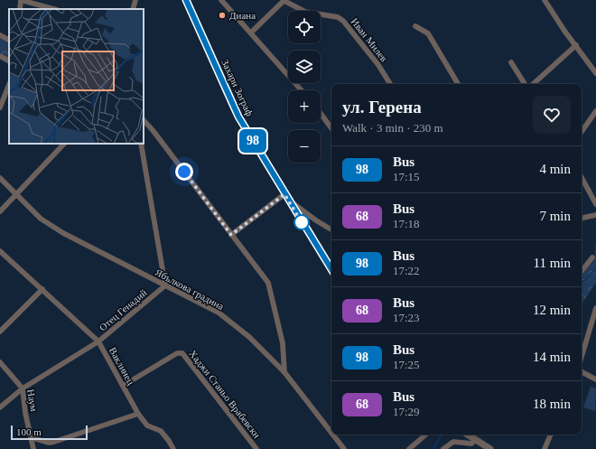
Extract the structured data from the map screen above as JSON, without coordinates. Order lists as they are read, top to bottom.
{
  "streets": {
    "street": [
      "Иван Милев",
      "Захари Зограф",
      "Ябълкова градина",
      "Отец Генадий",
      "Ваклинец",
      "Хаджи Станьо Врабевски",
      "Наум"
    ]
  },
  "crossings": [
    ["Ябълкова градина", "Отец Генадий"],
    ["Отец Генадий", "Ваклинец"],
    ["Отец Генадий", "Наум"],
    ["Ваклинец", "Хаджи Станьо Врабевски"]
  ],
  "places": ["Диана"],
  "lines": ["bus line 98"],
  "scale_bar": "100 m",
  "page": {
    "on_map": "98",
    "map_buttons": ["+", "−"],
    "heading": ["ул. Герена", "Walk · 3 min · 230 m"],
    "list": [
      {
        "mark": "98",
        "name": "Bus",
        "note": "17:15",
        "value": "4 min"
      },
      {
        "mark": "68",
        "name": "Bus",
        "note": "17:18",
        "value": "7 min"
      },
      {
        "mark": "98",
        "name": "Bus",
        "note": "17:22",
        "value": "11 min"
      },
      {
        "mark": "68",
        "name": "Bus",
        "note": "17:23",
        "value": "12 min"
      },
      {
        "mark": "98",
        "name": "Bus",
        "note": "17:25",
        "value": "14 min"
      },
      {
        "mark": "68",
        "name": "Bus",
        "note": "17:29",
        "value": "18 min"
      }
    ],
    "scale": "100 m"
  }
}
